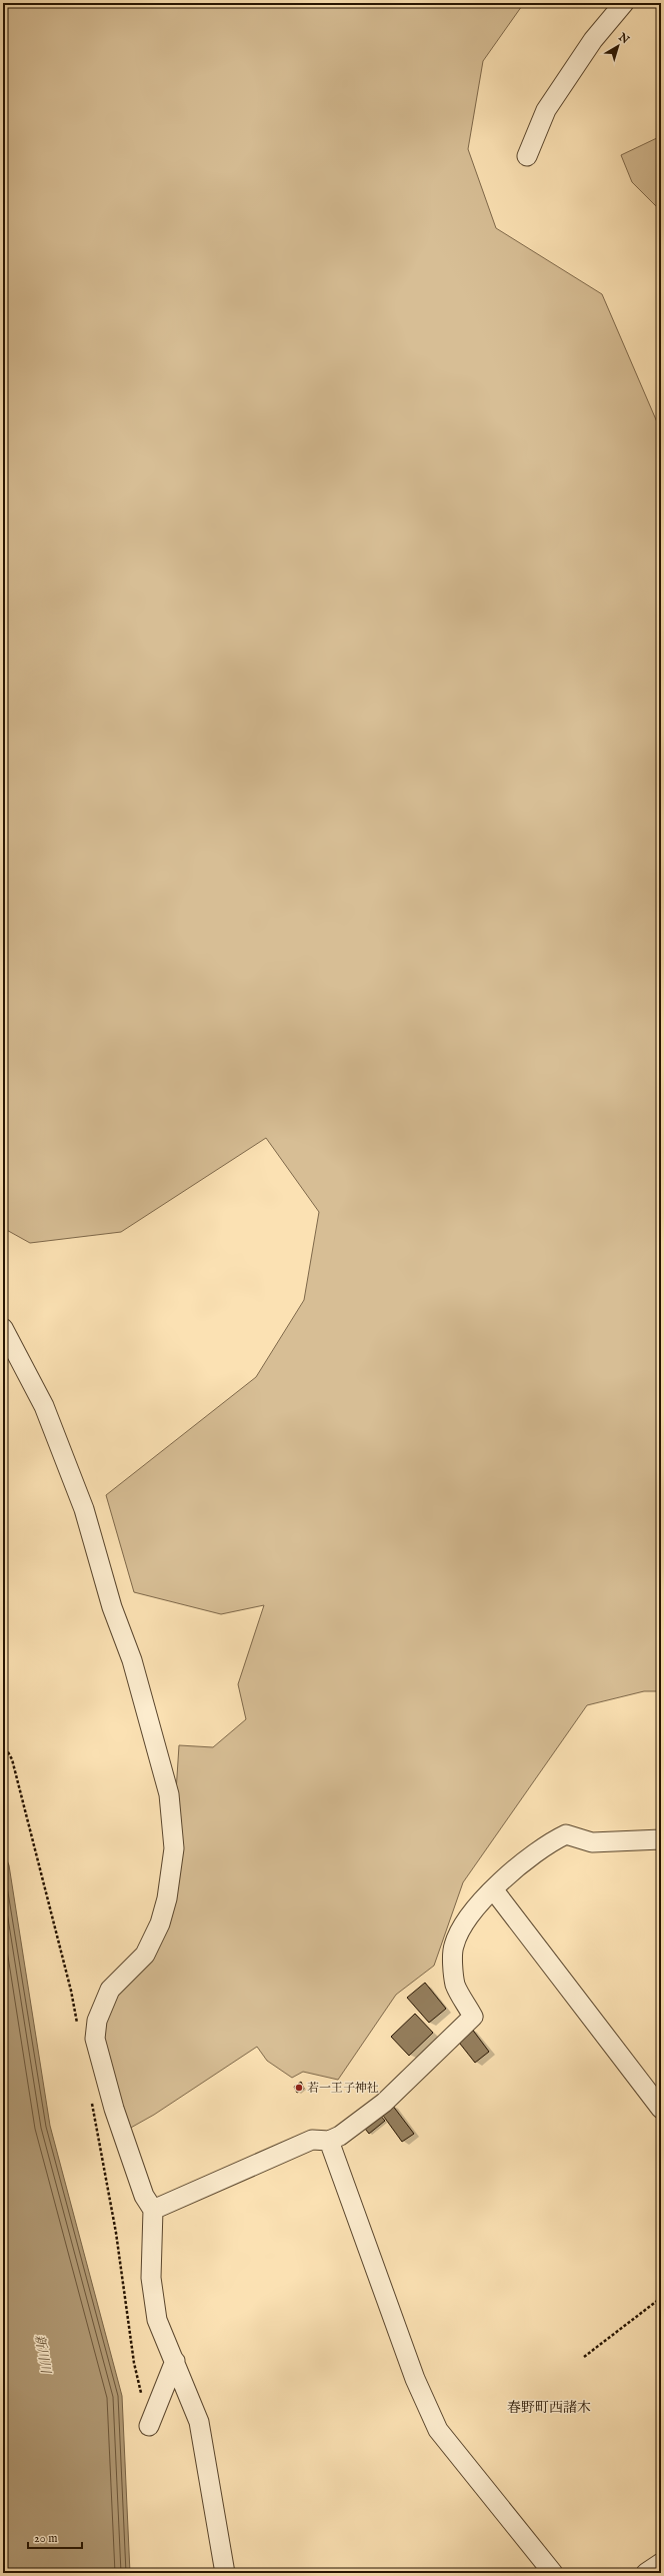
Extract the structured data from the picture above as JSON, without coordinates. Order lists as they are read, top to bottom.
{
  "districts": ["春野町西諸木"],
  "water": ["新川川"],
  "places": ["若一王子神社"],
  "scale_bar": "20 m",
  "north": "top right"
}
